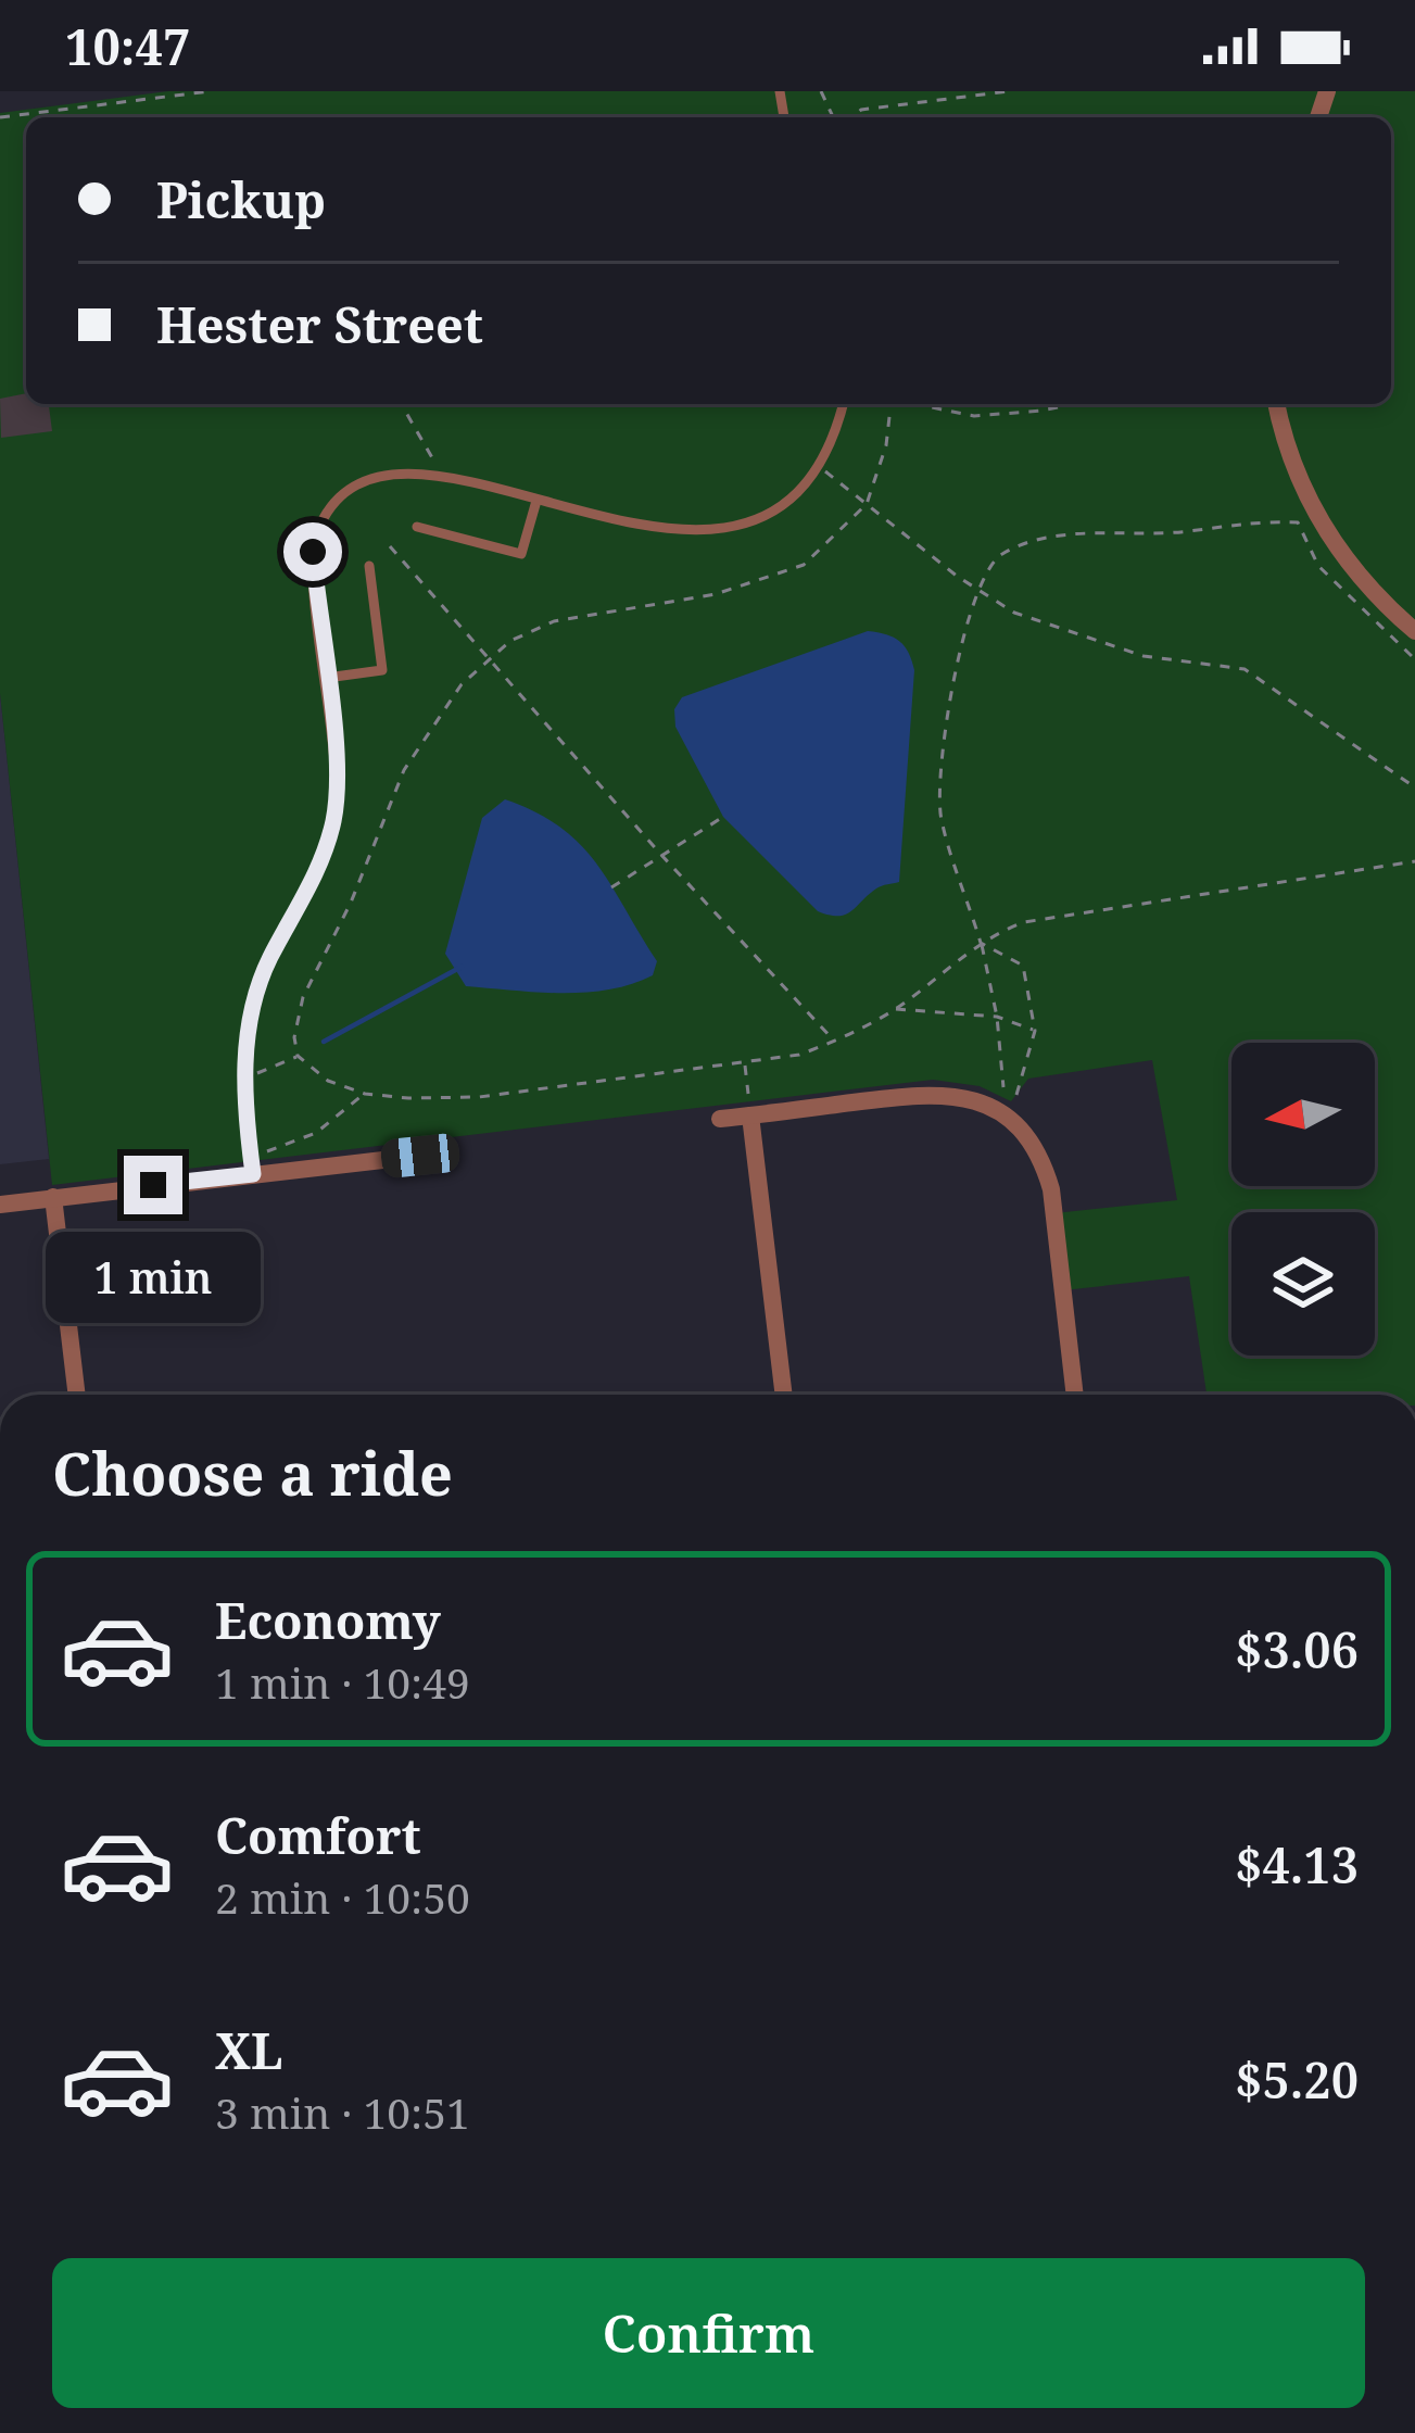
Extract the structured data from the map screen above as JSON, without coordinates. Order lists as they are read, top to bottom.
{
  "north": "left",
  "page": {
    "status": "10:47",
    "banner": ["Pickup", "Hester Street"],
    "bubble": "1 min",
    "heading": "Choose a ride",
    "list": [
      {
        "name": "Economy",
        "note": "1 min · 10:49",
        "value": "$3.06"
      },
      {
        "name": "Comfort",
        "note": "2 min · 10:50",
        "value": "$4.13"
      },
      {
        "name": "XL",
        "note": "3 min · 10:51",
        "value": "$5.20"
      }
    ],
    "buttons": "Confirm"
  }
}
